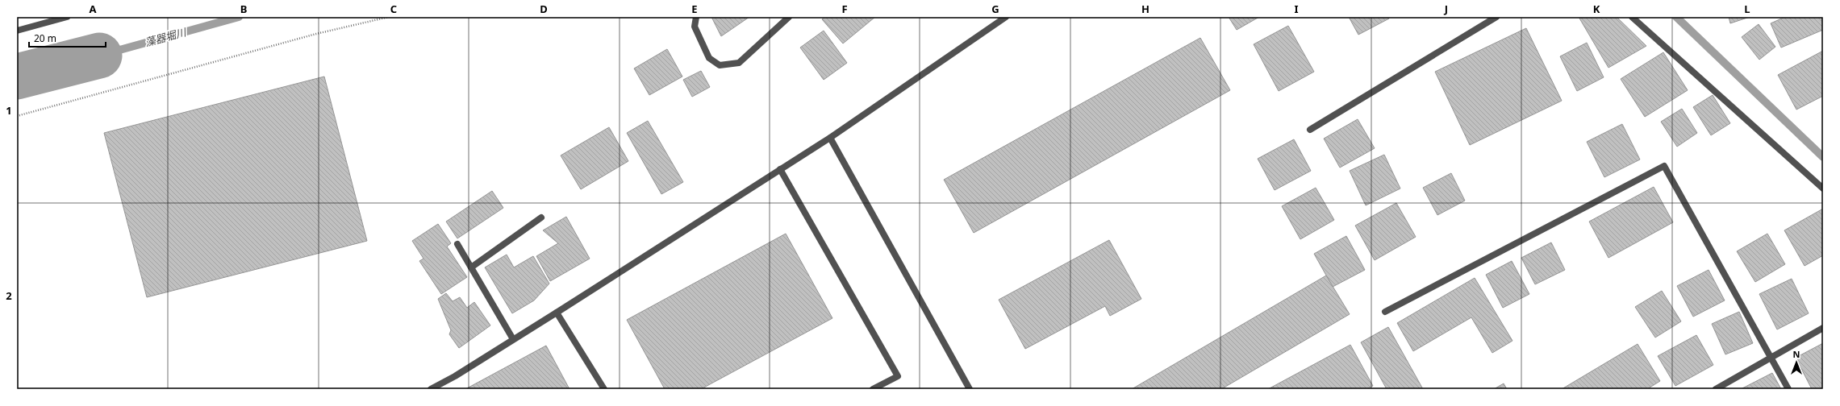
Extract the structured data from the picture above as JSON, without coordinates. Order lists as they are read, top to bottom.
{
  "water": ["藻器堀川"],
  "scale_bar": "20 m",
  "north": "top",
  "grid": {
    "columns": [
      "A",
      "B",
      "C",
      "D",
      "E",
      "F",
      "G",
      "H",
      "I",
      "J",
      "K",
      "L"
    ],
    "rows": ["1", "2"]
  }
}
